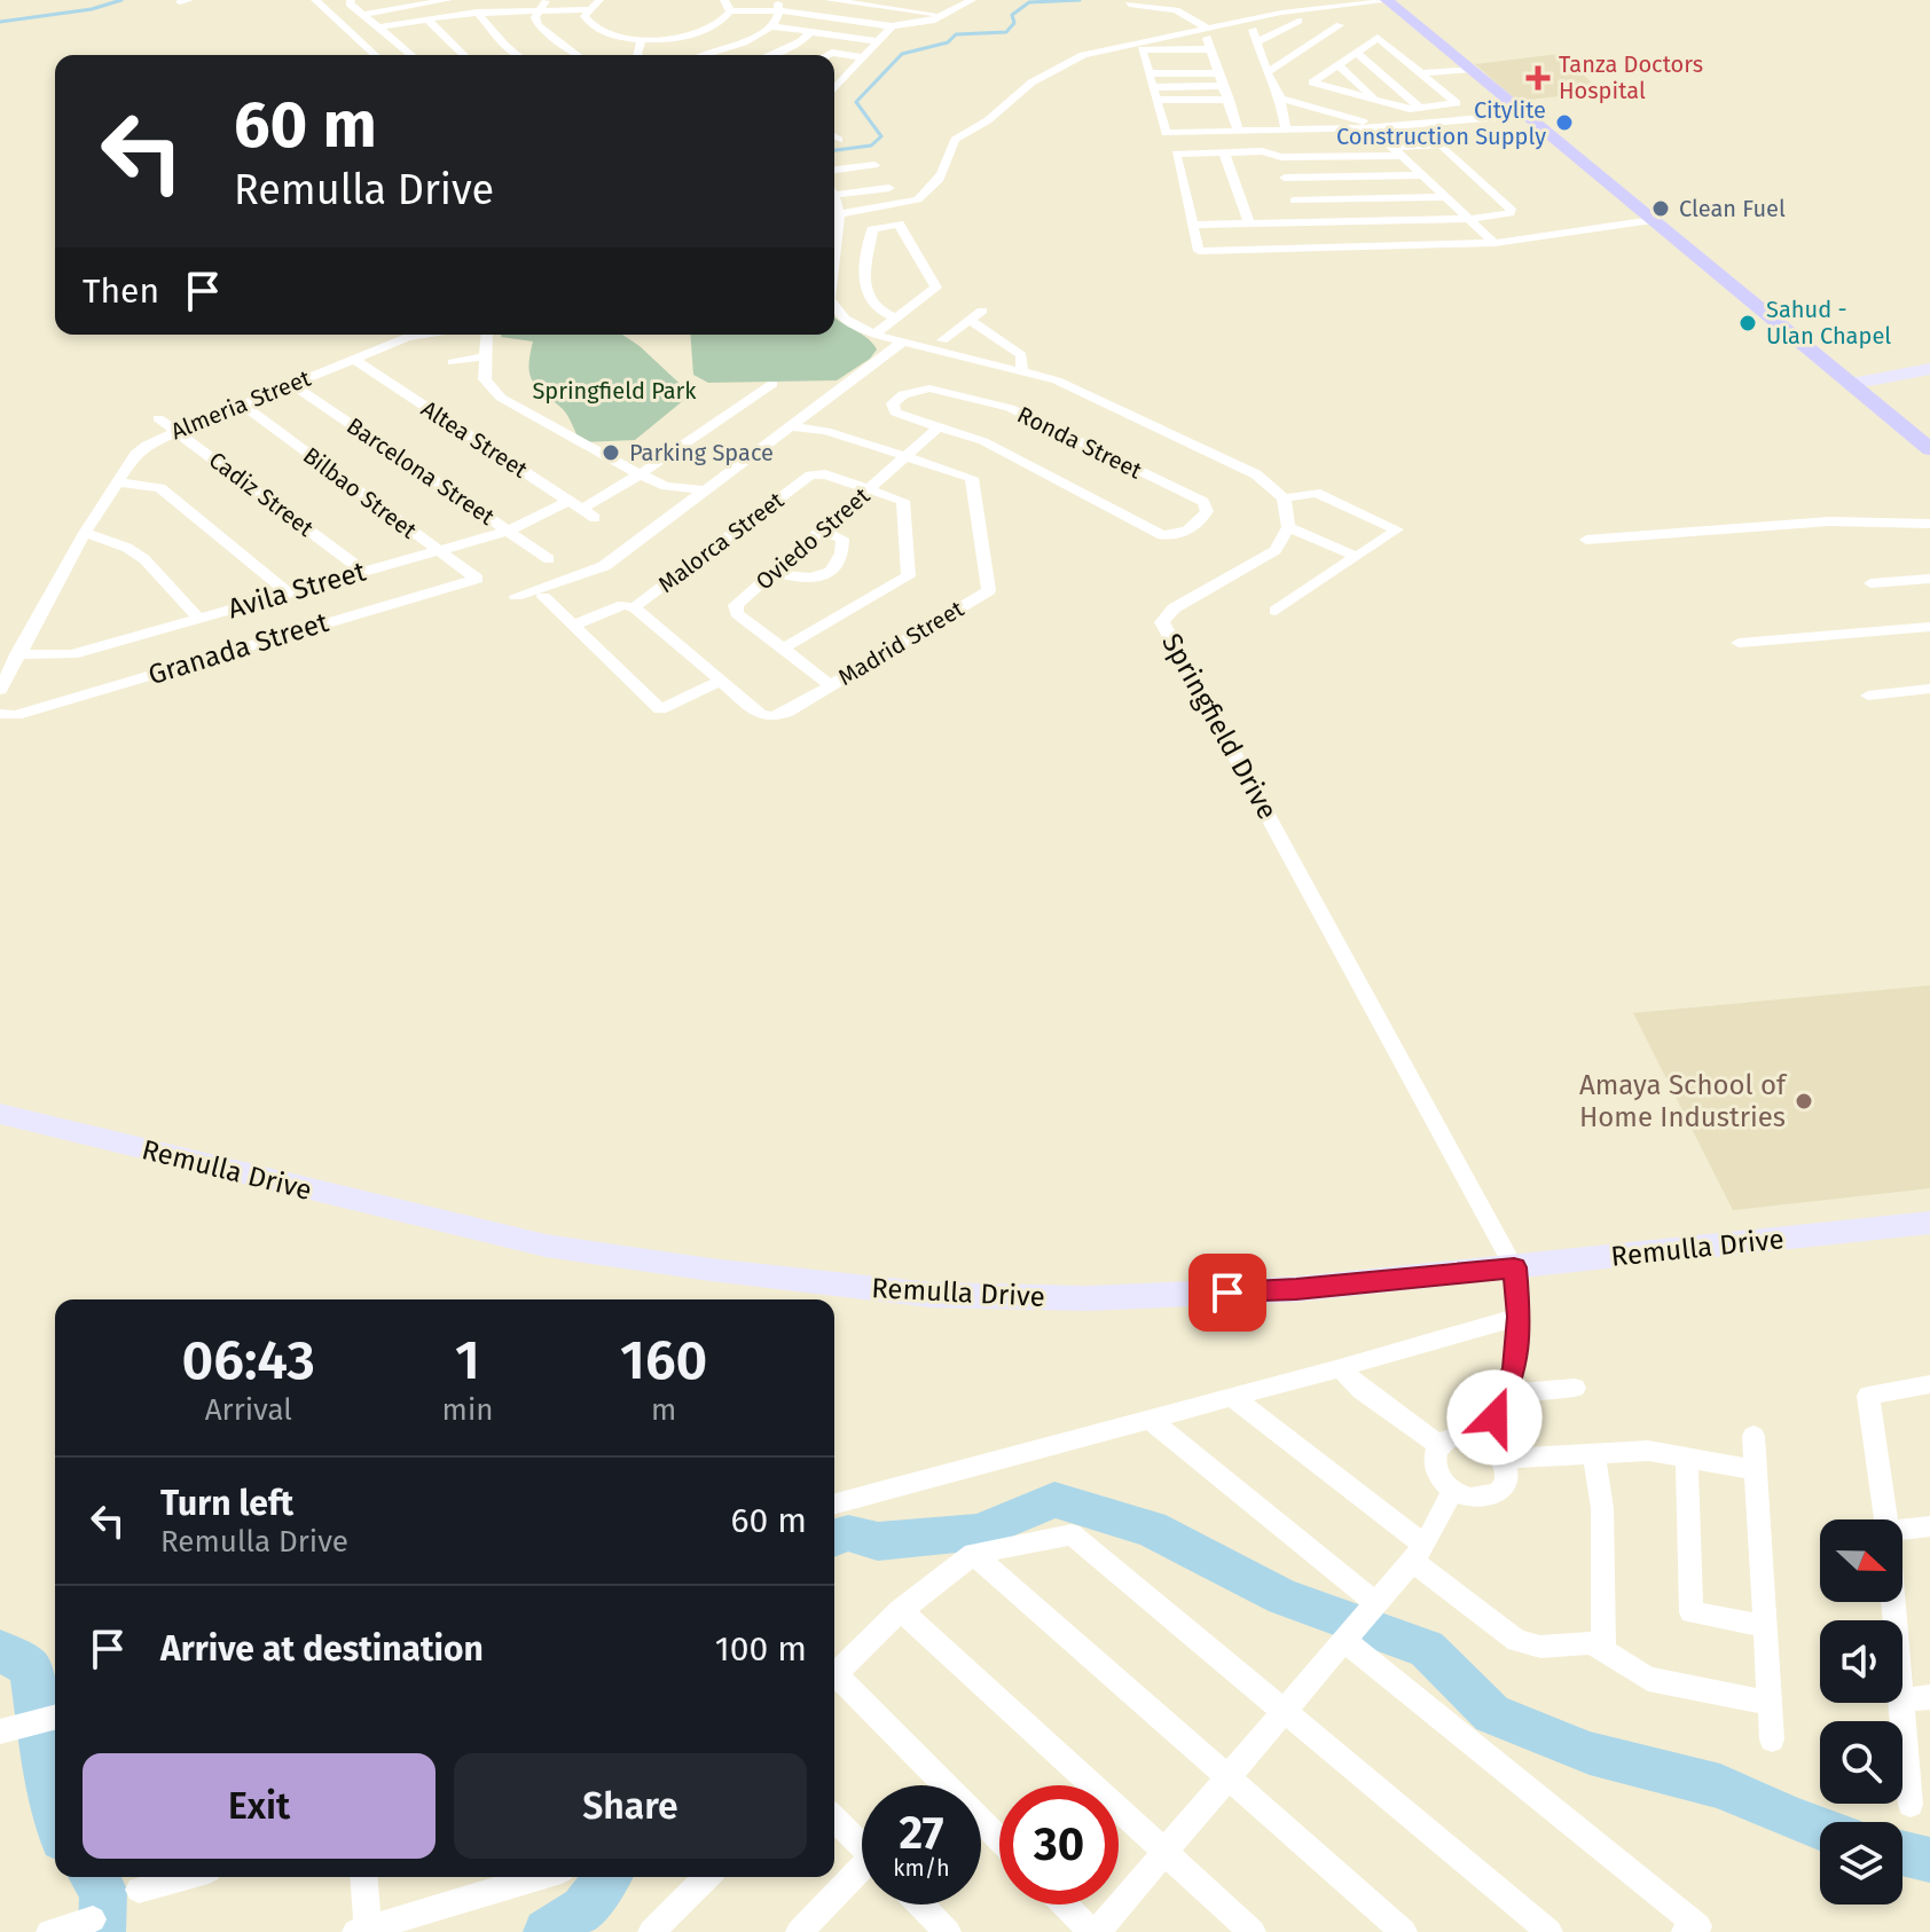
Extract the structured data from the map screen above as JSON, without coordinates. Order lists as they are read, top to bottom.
{
  "streets": {
    "main road": ["Remulla Drive"],
    "street": [
      "Almeria Street",
      "Altea Street",
      "Ronda Street",
      "Barcelona Street",
      "Bilbao Street",
      "Cadiz Street",
      "Oviedo Street",
      "Malorca Street",
      "Avila Street",
      "Madrid Street",
      "Granada Street",
      "Springfield Drive"
    ]
  },
  "crossings": [
    ["Almeria Street", "Altea Street"],
    ["Almeria Street", "Barcelona Street"],
    ["Almeria Street", "Bilbao Street"],
    ["Almeria Street", "Cadiz Street"],
    ["Almeria Street", "Avila Street"],
    ["Altea Street", "Avila Street"],
    ["Ronda Street", "Oviedo Street"],
    ["Barcelona Street", "Avila Street"],
    ["Bilbao Street", "Avila Street"],
    ["Bilbao Street", "Granada Street"],
    ["Cadiz Street", "Avila Street"],
    ["Oviedo Street", "Malorca Street"],
    ["Oviedo Street", "Madrid Street"],
    ["Springfield Drive", "Remulla Drive"]
  ],
  "parks": ["Springfield Park"],
  "places": {
    "health": ["Tanza Doctors Hospital"],
    "other": [
      "Citylite Construction Supply",
      "Clean Fuel",
      "Sahud - Ulan Chapel",
      "Parking Space",
      "Amaya School of Home Industries"
    ]
  },
  "north": "right",
  "page": {
    "turn": ["60 m", "Remulla Drive"],
    "then": "Then",
    "eta": [
      "06:43",
      "Arrival",
      "1",
      "min",
      "160",
      "m"
    ],
    "list": [
      {
        "name": "Turn left",
        "note": "Remulla Drive",
        "value": "60 m"
      },
      {
        "name": "Arrive at destination",
        "value": "100 m"
      }
    ],
    "buttons": ["Exit", "Share"],
    "speed": "27 km/h",
    "limit": "30"
  }
}
